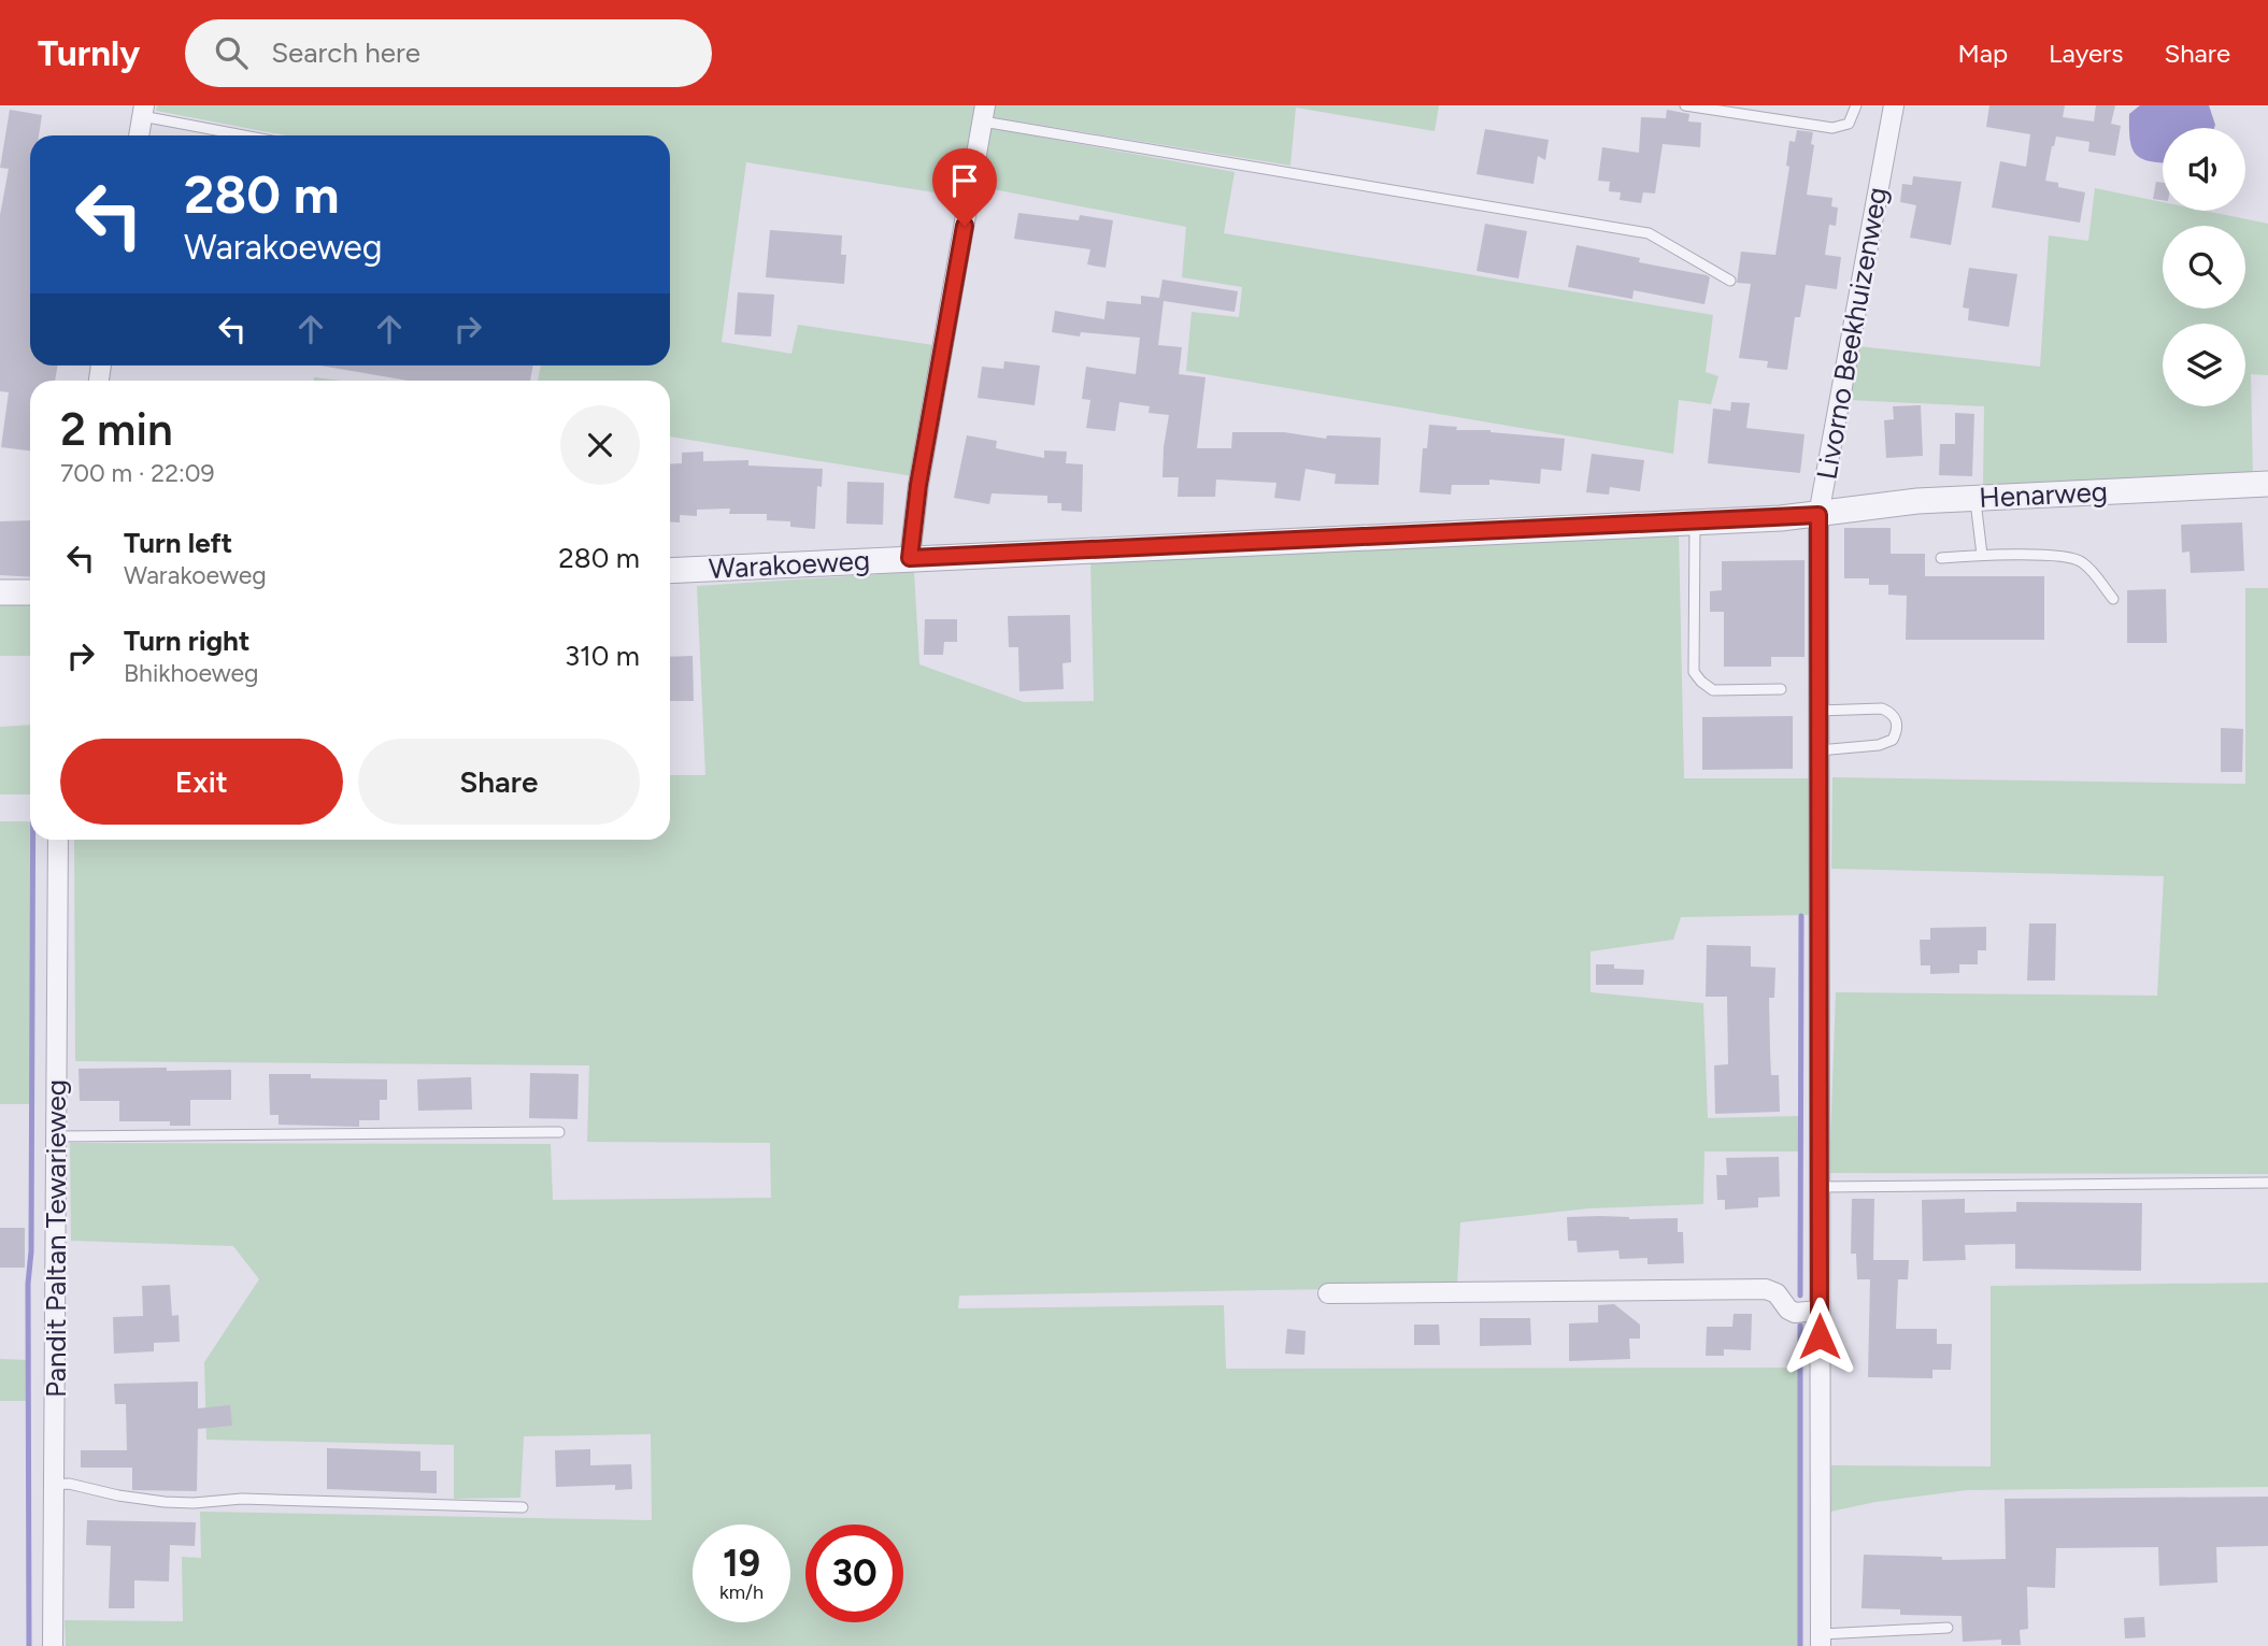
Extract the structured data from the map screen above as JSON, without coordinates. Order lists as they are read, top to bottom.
{
  "streets": {
    "street": [
      "Livorno Beekhuizenweg",
      "Henarweg",
      "Warakoeweg",
      "Pandit Paltan Tewarieweg"
    ]
  },
  "crossings": [
    ["Livorno Beekhuizenweg", "Henarweg"],
    ["Livorno Beekhuizenweg", "Warakoeweg"],
    ["Henarweg", "Warakoeweg"]
  ],
  "page": {
    "header": "Turnly",
    "search": "Search here",
    "nav": ["Map", "Layers", "Share"],
    "turn": ["280 m", "Warakoeweg"],
    "heading": ["2 min", "700 m · 22:09"],
    "list": [
      {
        "name": "Turn left",
        "note": "Warakoeweg",
        "value": "280 m"
      },
      {
        "name": "Turn right",
        "note": "Bhikhoeweg",
        "value": "310 m"
      }
    ],
    "buttons": ["Exit", "Share"],
    "speed": "19 km/h",
    "limit": "30"
  }
}
